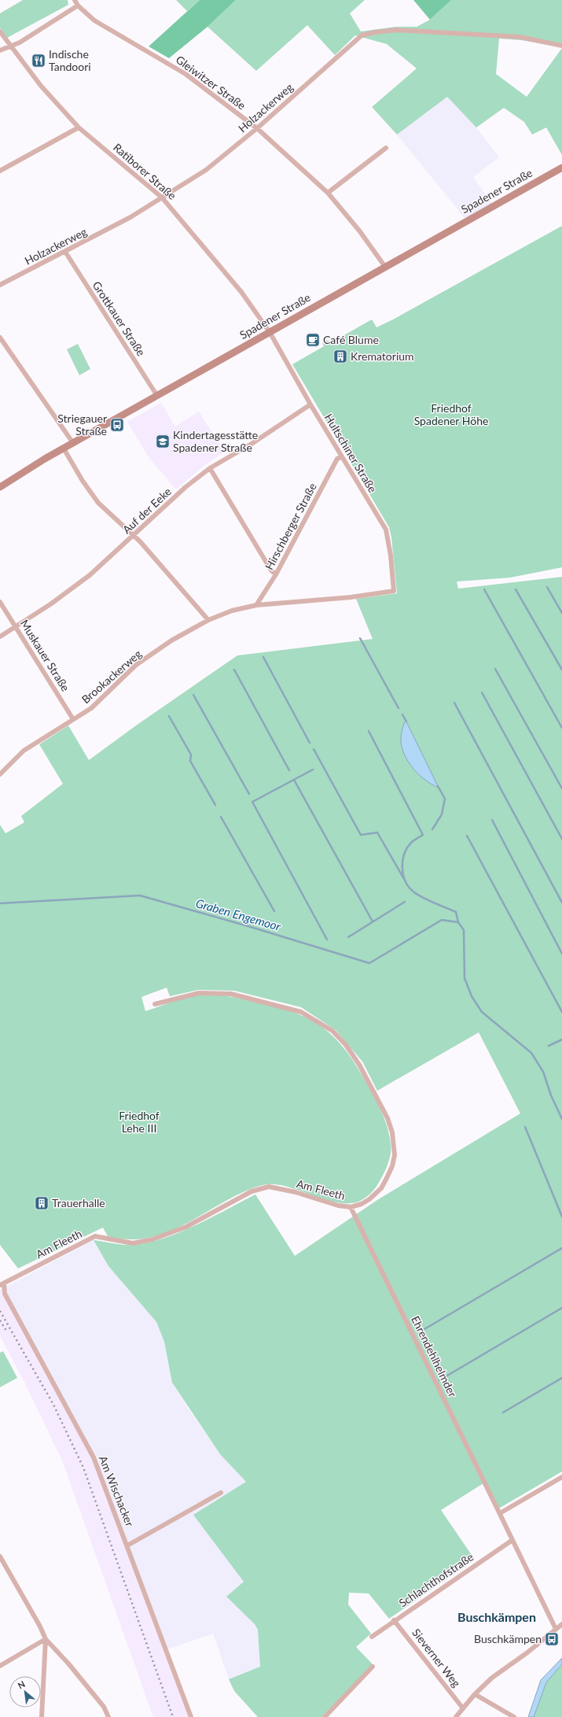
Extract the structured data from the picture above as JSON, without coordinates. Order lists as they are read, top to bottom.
{
  "streets": {
    "street": [
      "Gleiwitzer Straße",
      "Holzackerweg",
      "Ratiborer Straße",
      "Spadener Straße",
      "Grottkauer Straße",
      "Hultschiner Straße",
      "Auf der Eeke",
      "Hirschberger Straße",
      "Muskauer Straße",
      "Brookackerweg",
      "Am Fleeth",
      "Ehrendehlhelmder",
      "Am Wischacker",
      "Schlachthofstraße",
      "Sieverner Weg"
    ]
  },
  "crossings": [
    ["Gleiwitzer Straße", "Holzackerweg"],
    ["Gleiwitzer Straße", "Spadener Straße"],
    ["Holzackerweg", "Ratiborer Straße"],
    ["Holzackerweg", "Grottkauer Straße"],
    ["Ratiborer Straße", "Spadener Straße"],
    ["Ratiborer Straße", "Hultschiner Straße"],
    ["Spadener Straße", "Grottkauer Straße"],
    ["Spadener Straße", "Hultschiner Straße"],
    ["Hultschiner Straße", "Auf der Eeke"],
    ["Hultschiner Straße", "Hirschberger Straße"],
    ["Hultschiner Straße", "Brookackerweg"],
    ["Auf der Eeke", "Muskauer Straße"],
    ["Hirschberger Straße", "Brookackerweg"],
    ["Muskauer Straße", "Brookackerweg"],
    ["Am Fleeth", "Ehrendehlhelmder"],
    ["Am Fleeth", "Am Wischacker"],
    ["Ehrendehlhelmder", "Schlachthofstraße"],
    ["Schlachthofstraße", "Sieverner Weg"]
  ],
  "districts": ["Buschkämpen"],
  "water": ["Graben Engemoor"],
  "parks": ["Friedhof Spadener Höhe", "Friedhof Lehe III"],
  "places": {
    "restaurant": ["Indische Tandoori"],
    "cafe": ["Café Blume"],
    "building": ["Krematorium", "Trauerhalle"],
    "bus stop": ["Striegauer Straße", "Buschkämpen"],
    "school or university": ["Kindertagesstätte Spadener Straße"]
  },
  "north": "top left"
}
